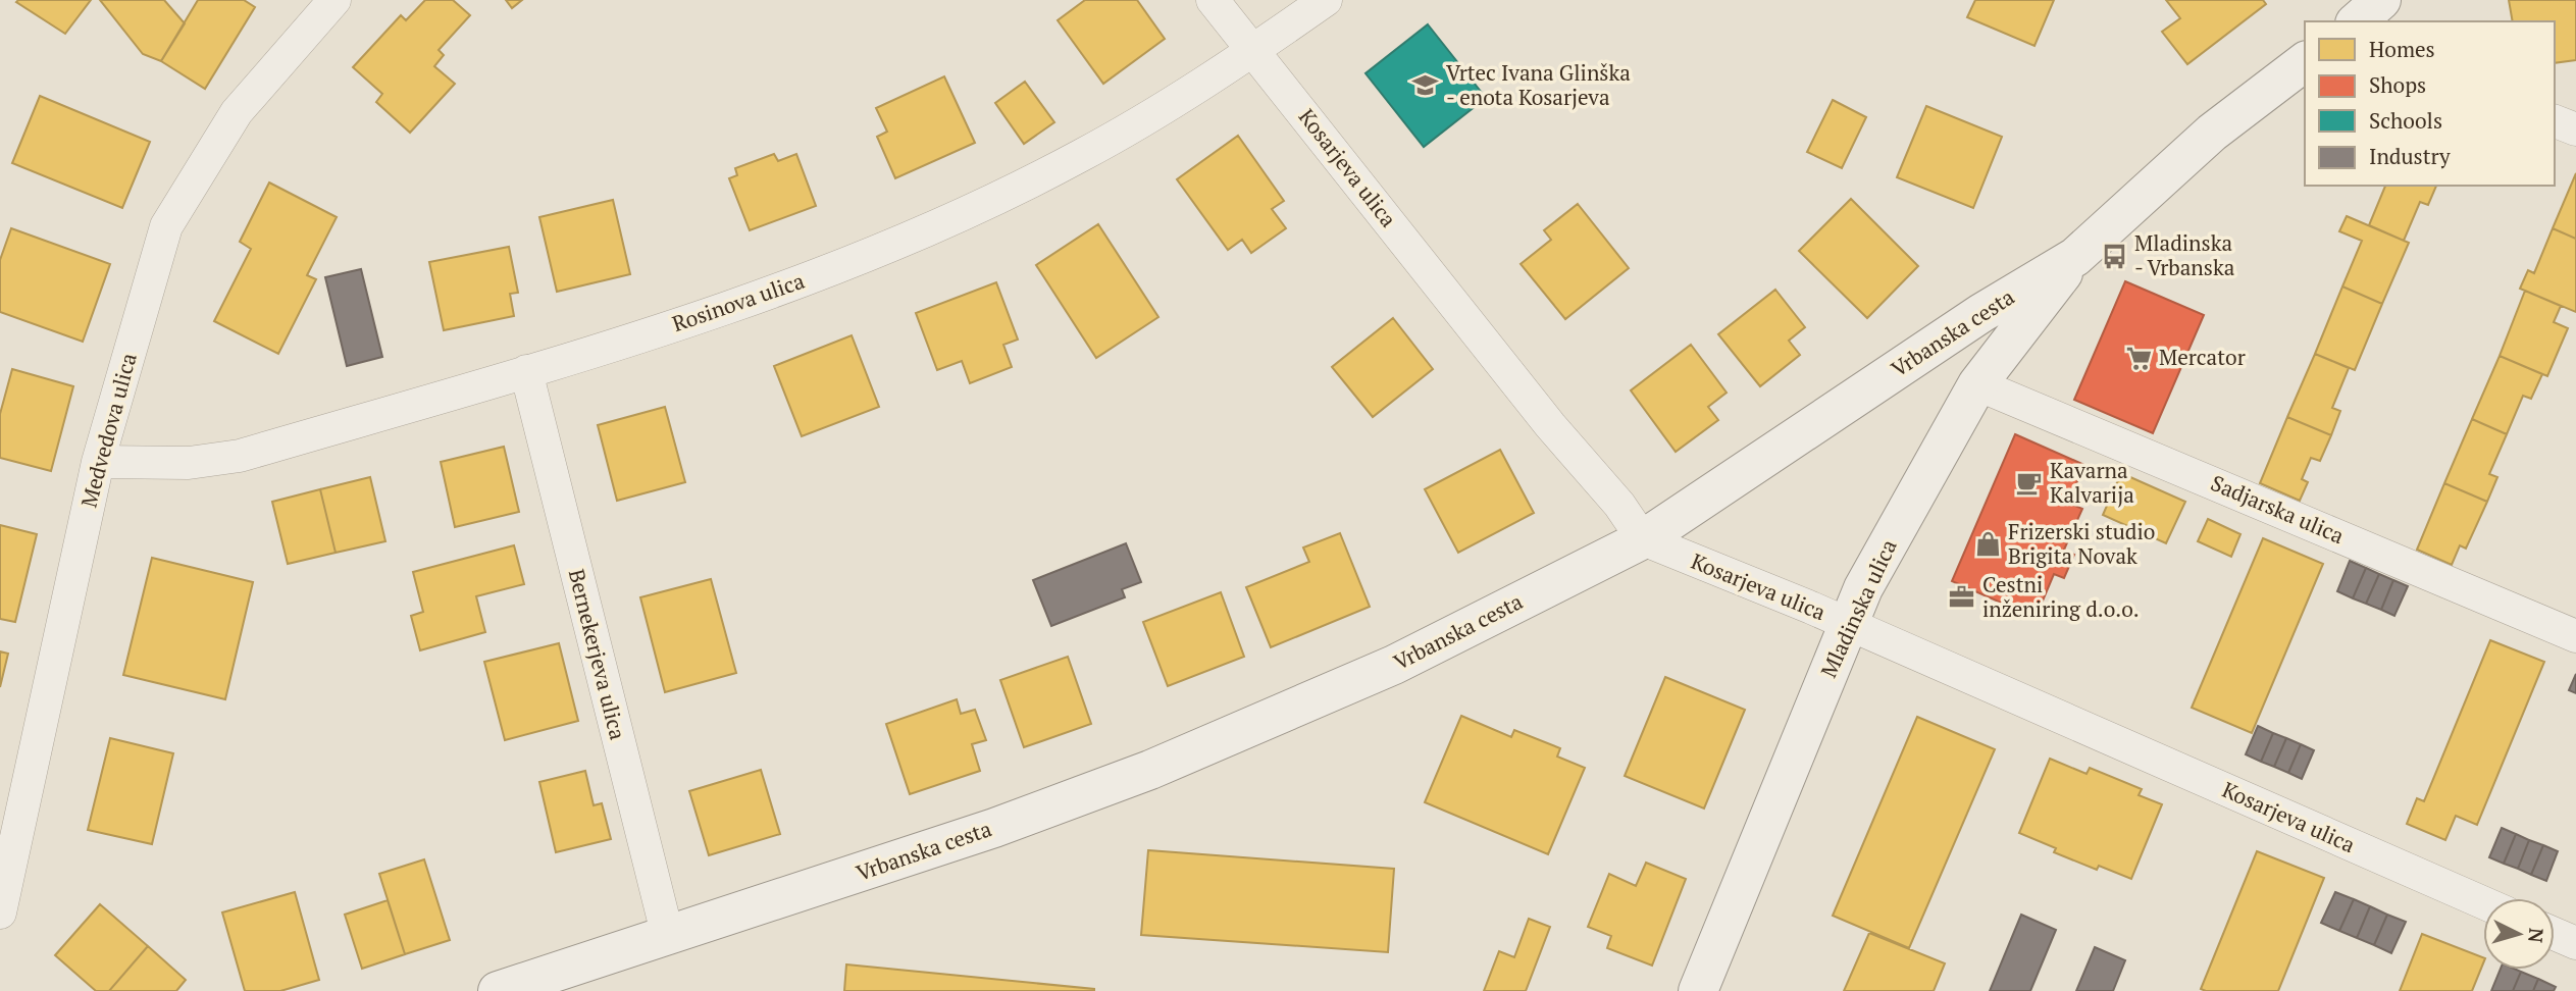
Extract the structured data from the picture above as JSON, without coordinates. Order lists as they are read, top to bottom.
{
  "streets": {
    "street": [
      "Kosarjeva ulica",
      "Rosinova ulica",
      "Vrbanska cesta",
      "Medvedova ulica",
      "Sadjarska ulica",
      "Mladinska ulica",
      "Bernekerjeva ulica"
    ]
  },
  "crossings": [
    ["Kosarjeva ulica", "Rosinova ulica"],
    ["Kosarjeva ulica", "Vrbanska cesta"],
    ["Kosarjeva ulica", "Mladinska ulica"],
    ["Rosinova ulica", "Medvedova ulica"],
    ["Rosinova ulica", "Bernekerjeva ulica"],
    ["Vrbanska cesta", "Mladinska ulica"],
    ["Vrbanska cesta", "Bernekerjeva ulica"],
    ["Sadjarska ulica", "Mladinska ulica"]
  ],
  "places": {
    "school or university": ["Vrtec Ivana Glinška - enota Kosarjeva"],
    "bus stop": ["Mladinska - Vrbanska"],
    "supermarket": ["Mercator"],
    "cafe": ["Kavarna Kalvarija"],
    "shop": ["Frizerski studio Brigita Novak"],
    "office": ["Cestni inženiring d.o.o."]
  },
  "legend": [
    "Homes",
    "Shops",
    "Schools",
    "Industry"
  ],
  "north": "right"
}
